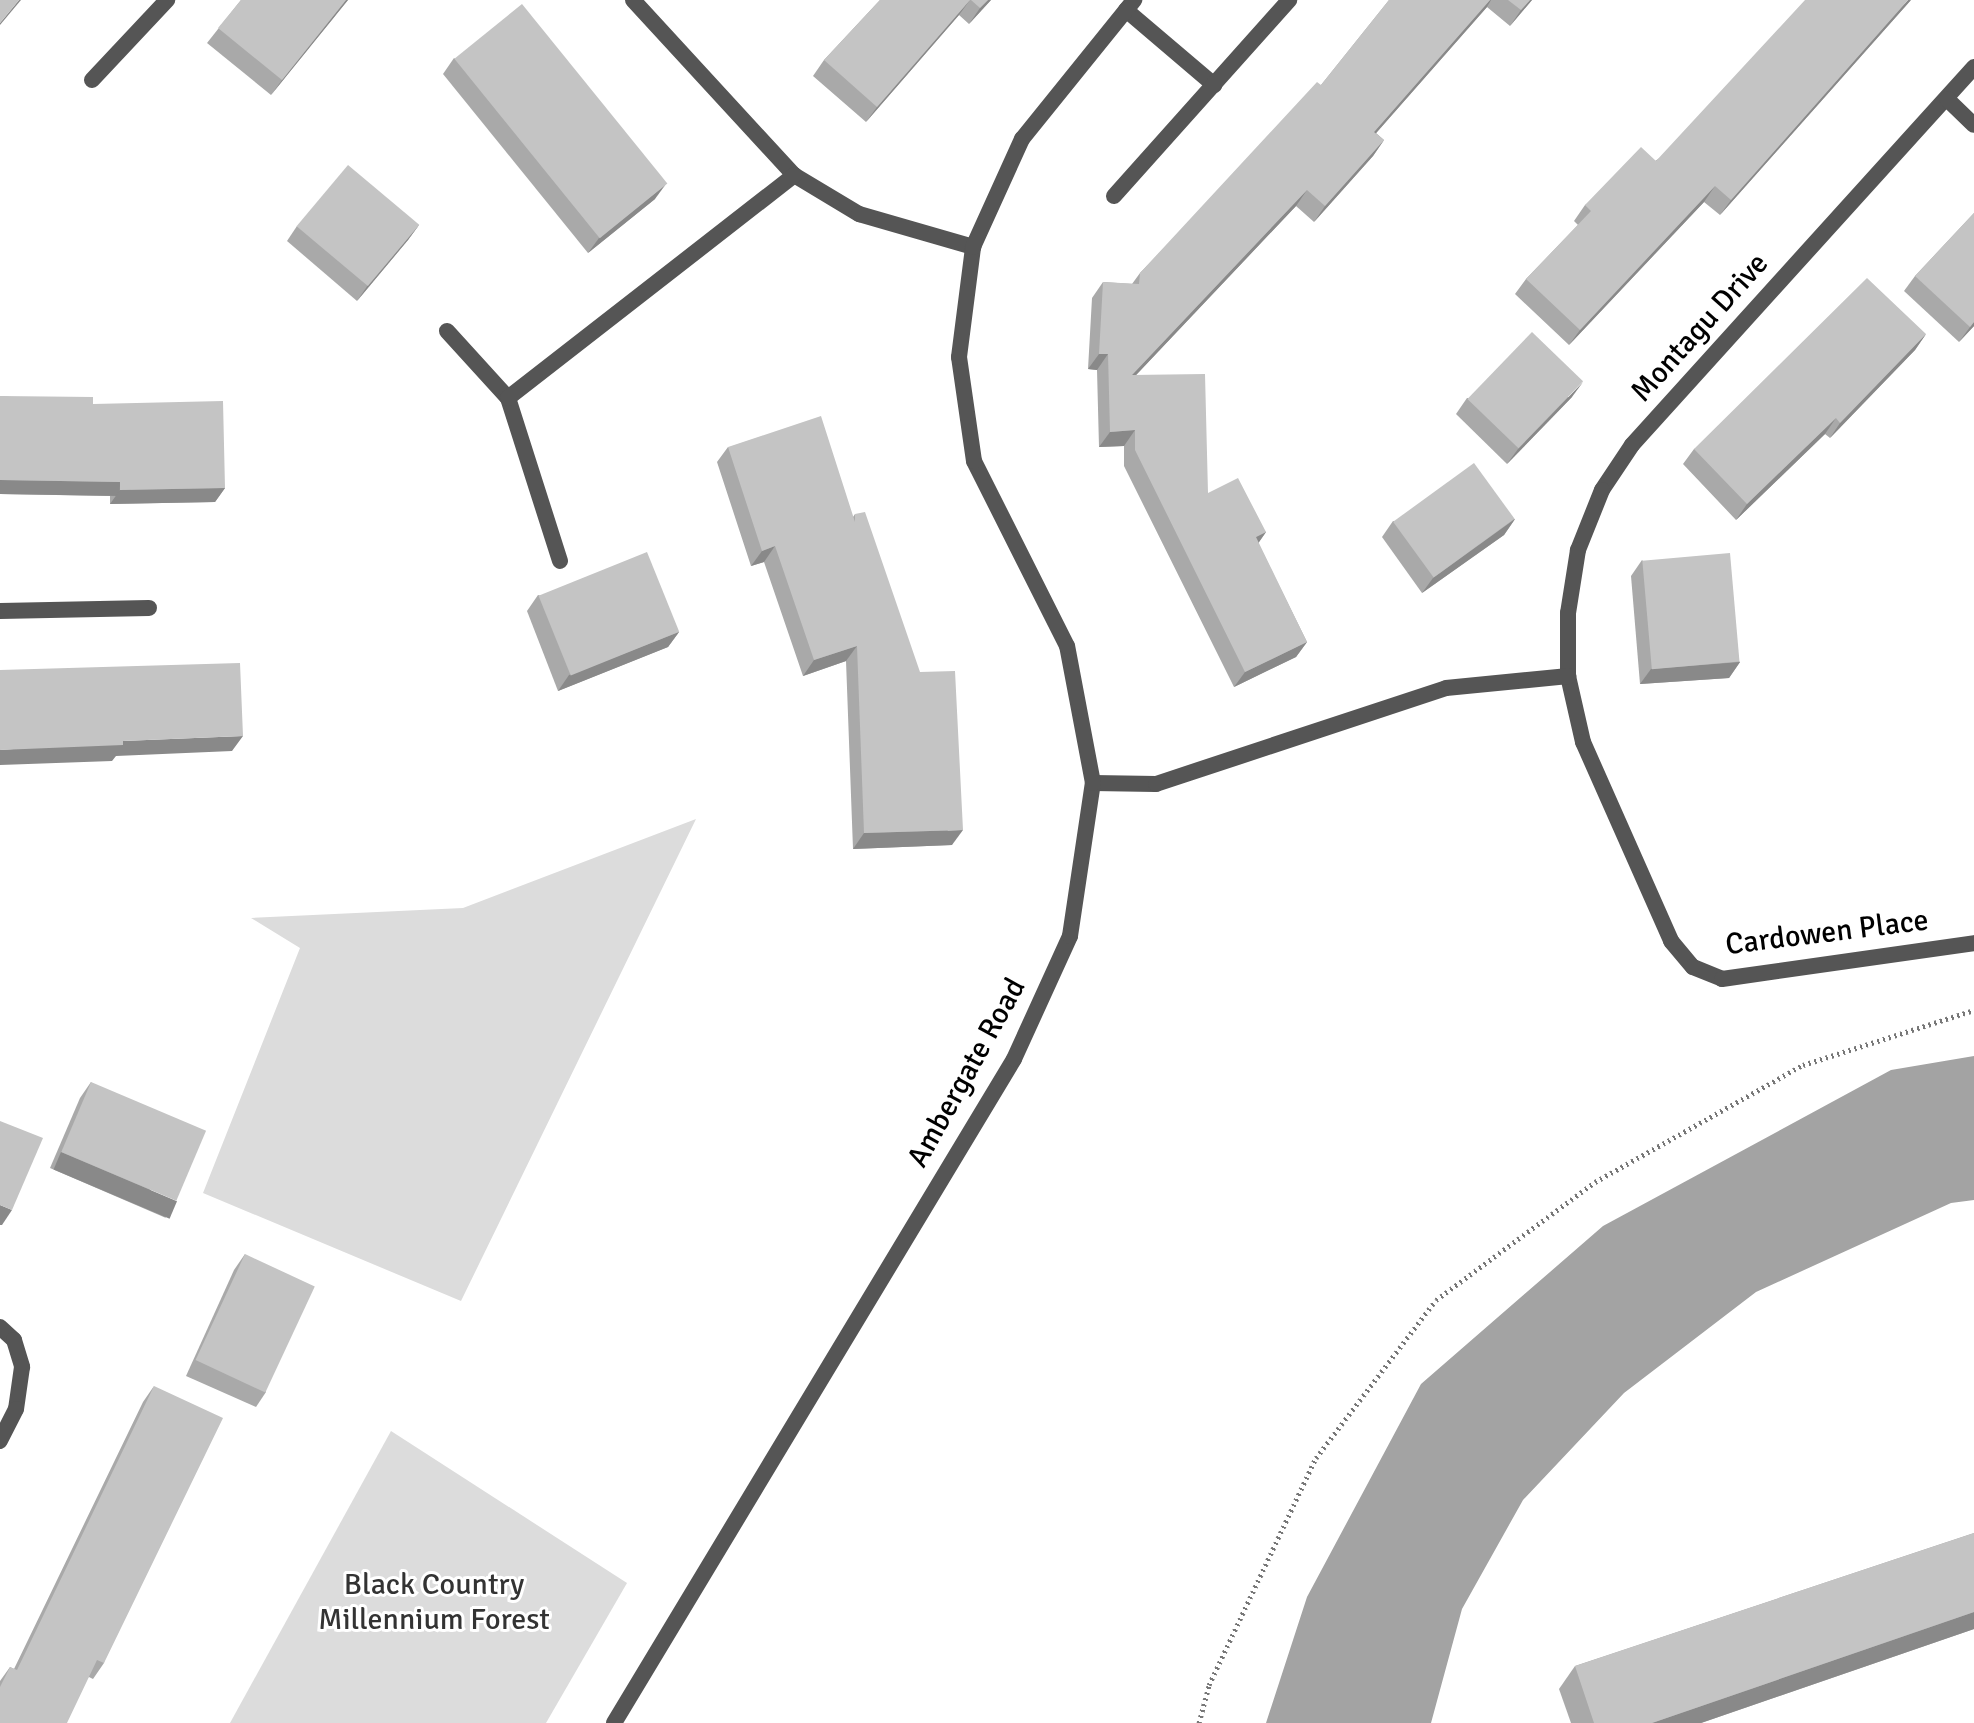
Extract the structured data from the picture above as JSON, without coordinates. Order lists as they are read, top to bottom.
{
  "streets": {
    "street": ["Montagu Drive", "Cardowen Place", "Ambergate Road"]
  },
  "crossings": [
    ["Montagu Drive", "Cardowen Place"]
  ],
  "parks": ["Black Country Millennium Forest"]
}
